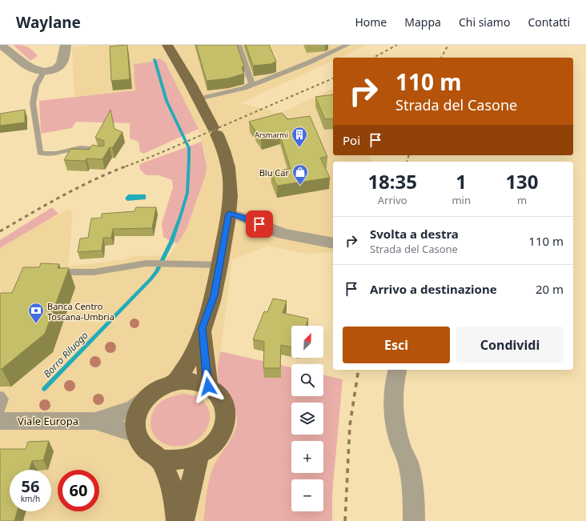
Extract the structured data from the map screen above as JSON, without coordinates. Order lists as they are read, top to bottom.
{
  "streets": {
    "street": ["Viale Europa"]
  },
  "water": ["Borro Riluogo"],
  "places": {
    "building": ["Arsmarmi"],
    "shop": ["Blu Car"],
    "bank": ["Banca Centro Toscana-Umbria"]
  },
  "north": "top right",
  "page": {
    "header": "Waylane",
    "nav": [
      "Home",
      "Mappa",
      "Chi siamo",
      "Contatti"
    ],
    "turn": ["110 m", "Strada del Casone"],
    "then": "Poi",
    "eta": [
      "18:35",
      "Arrivo",
      "1",
      "min",
      "130",
      "m"
    ],
    "list": [
      {
        "name": "Svolta a destra",
        "note": "Strada del Casone",
        "value": "110 m"
      },
      {
        "name": "Arrivo a destinazione",
        "value": "20 m"
      }
    ],
    "buttons": ["Esci", "Condividi"],
    "map_buttons": ["+", "−"],
    "speed": "56 km/h",
    "limit": "60"
  }
}
